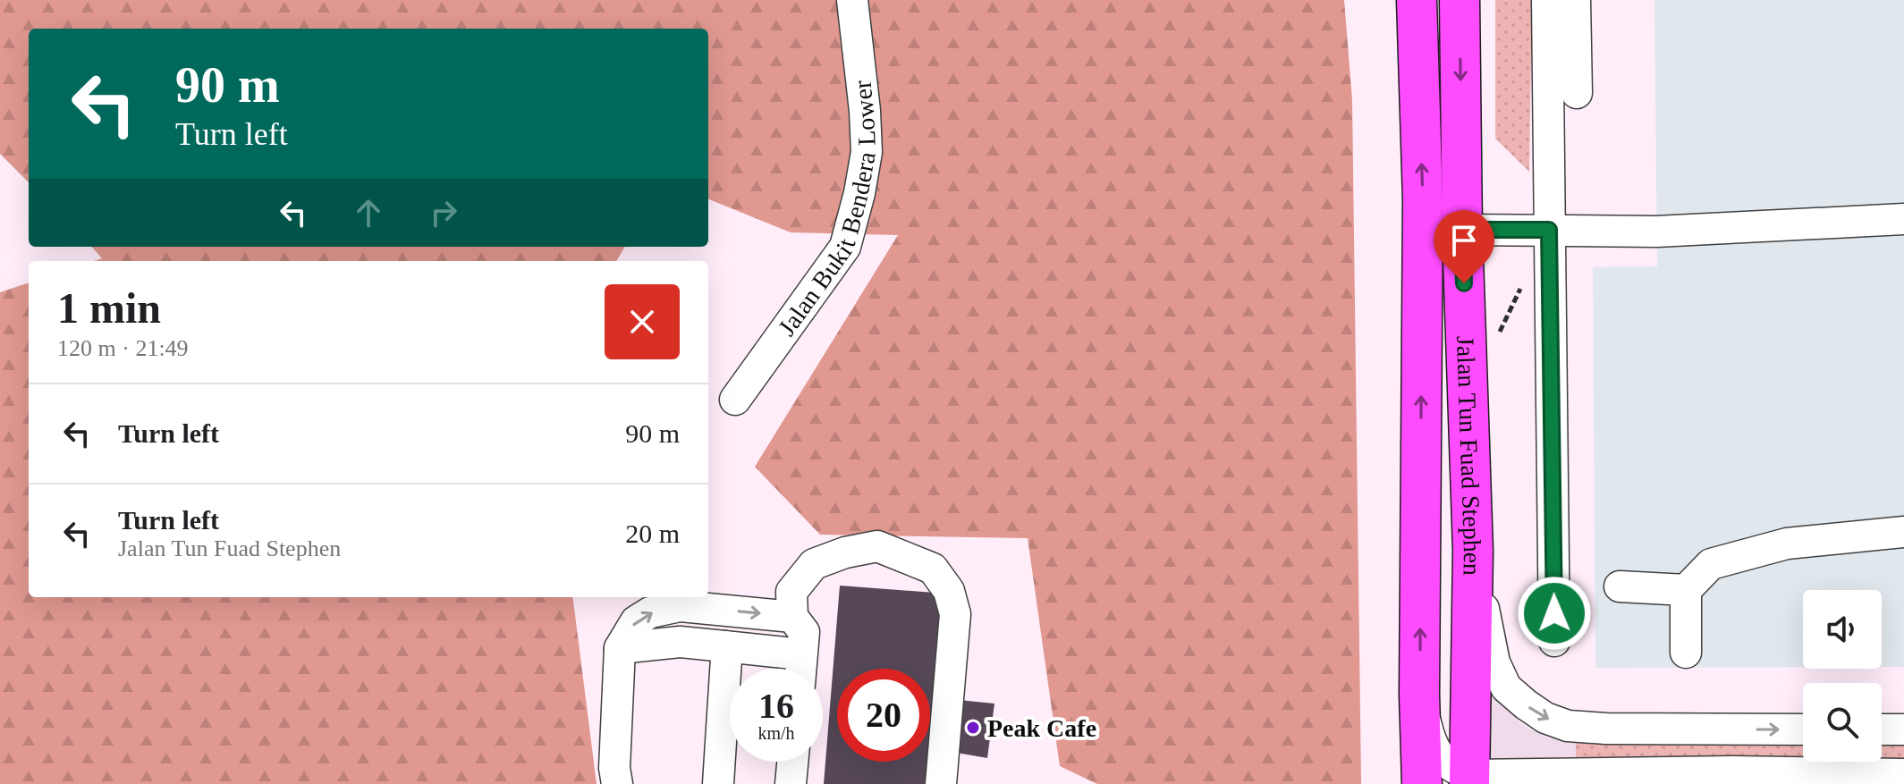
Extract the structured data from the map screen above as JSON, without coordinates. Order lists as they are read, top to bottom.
{
  "streets": {
    "highway": ["Jalan Tun Fuad Stephen"],
    "street": ["Jalan Bukit Bendera Lower"]
  },
  "places": ["Peak Cafe"],
  "page": {
    "turn": ["90 m", "Turn left"],
    "heading": ["1 min", "120 m · 21:49"],
    "list": [
      {
        "name": "Turn left",
        "value": "90 m"
      },
      {
        "name": "Turn left",
        "note": "Jalan Tun Fuad Stephen",
        "value": "20 m"
      }
    ],
    "speed": "16 km/h",
    "limit": "20"
  }
}
